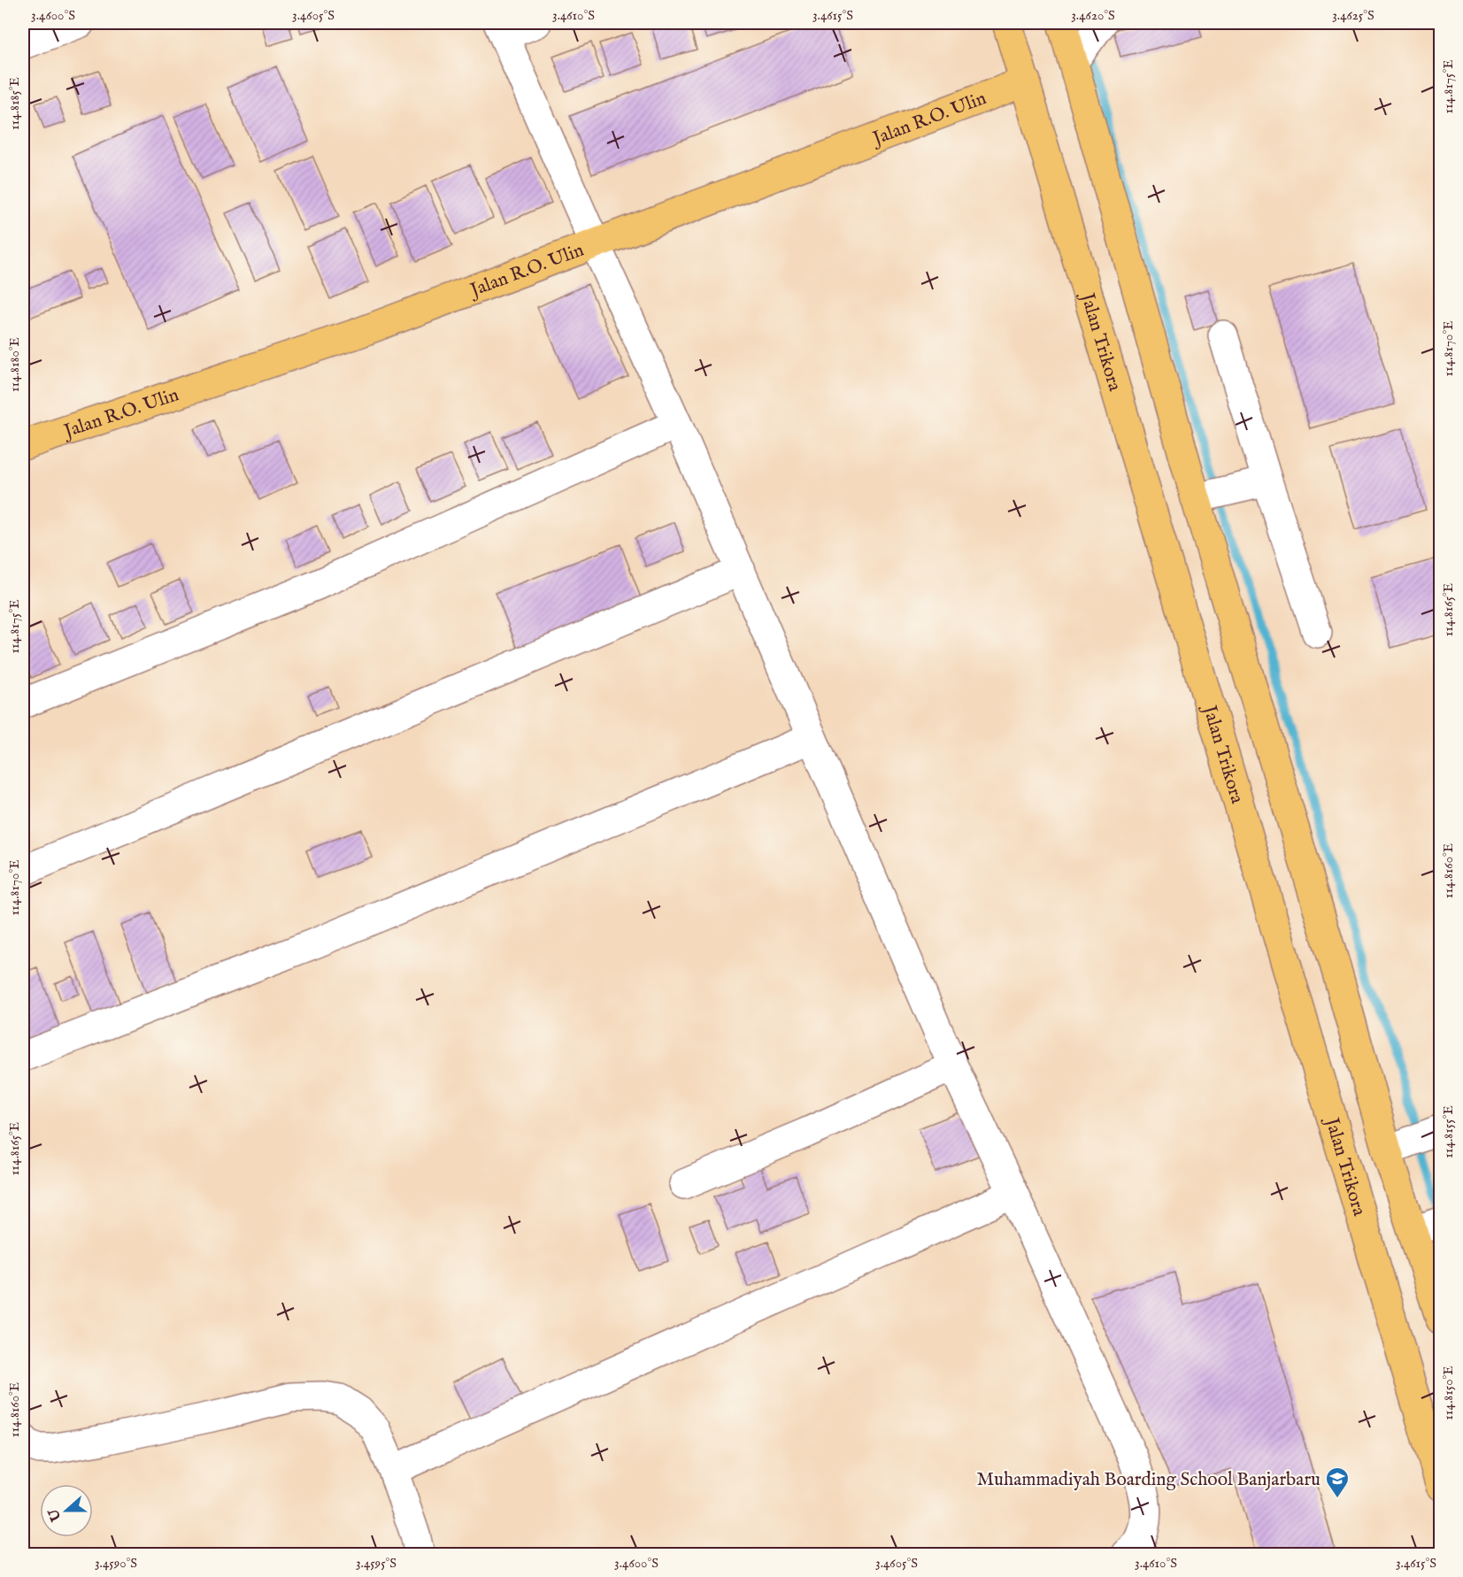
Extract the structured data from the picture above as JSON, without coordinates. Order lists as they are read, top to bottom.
{
  "streets": {
    "main road": ["Jalan R.O. Ulin", "Jalan Trikora"]
  },
  "crossings": [
    ["Jalan R.O. Ulin", "Jalan Trikora"]
  ],
  "places": {
    "school or university": ["Muhammadiyah Boarding School Banjarbaru"]
  },
  "north": "left",
  "coordinates": [
    "3.4600°S",
    "3.4605°S",
    "3.4610°S",
    "3.4615°S",
    "3.4620°S",
    "3.4625°S",
    "114.8175°E",
    "114.8185°E",
    "114.8170°E",
    "114.8180°E",
    "114.8165°E",
    "114.8160°E",
    "114.8155°E",
    "114.8150°E",
    "3.4590°S",
    "3.4595°S"
  ]
}
